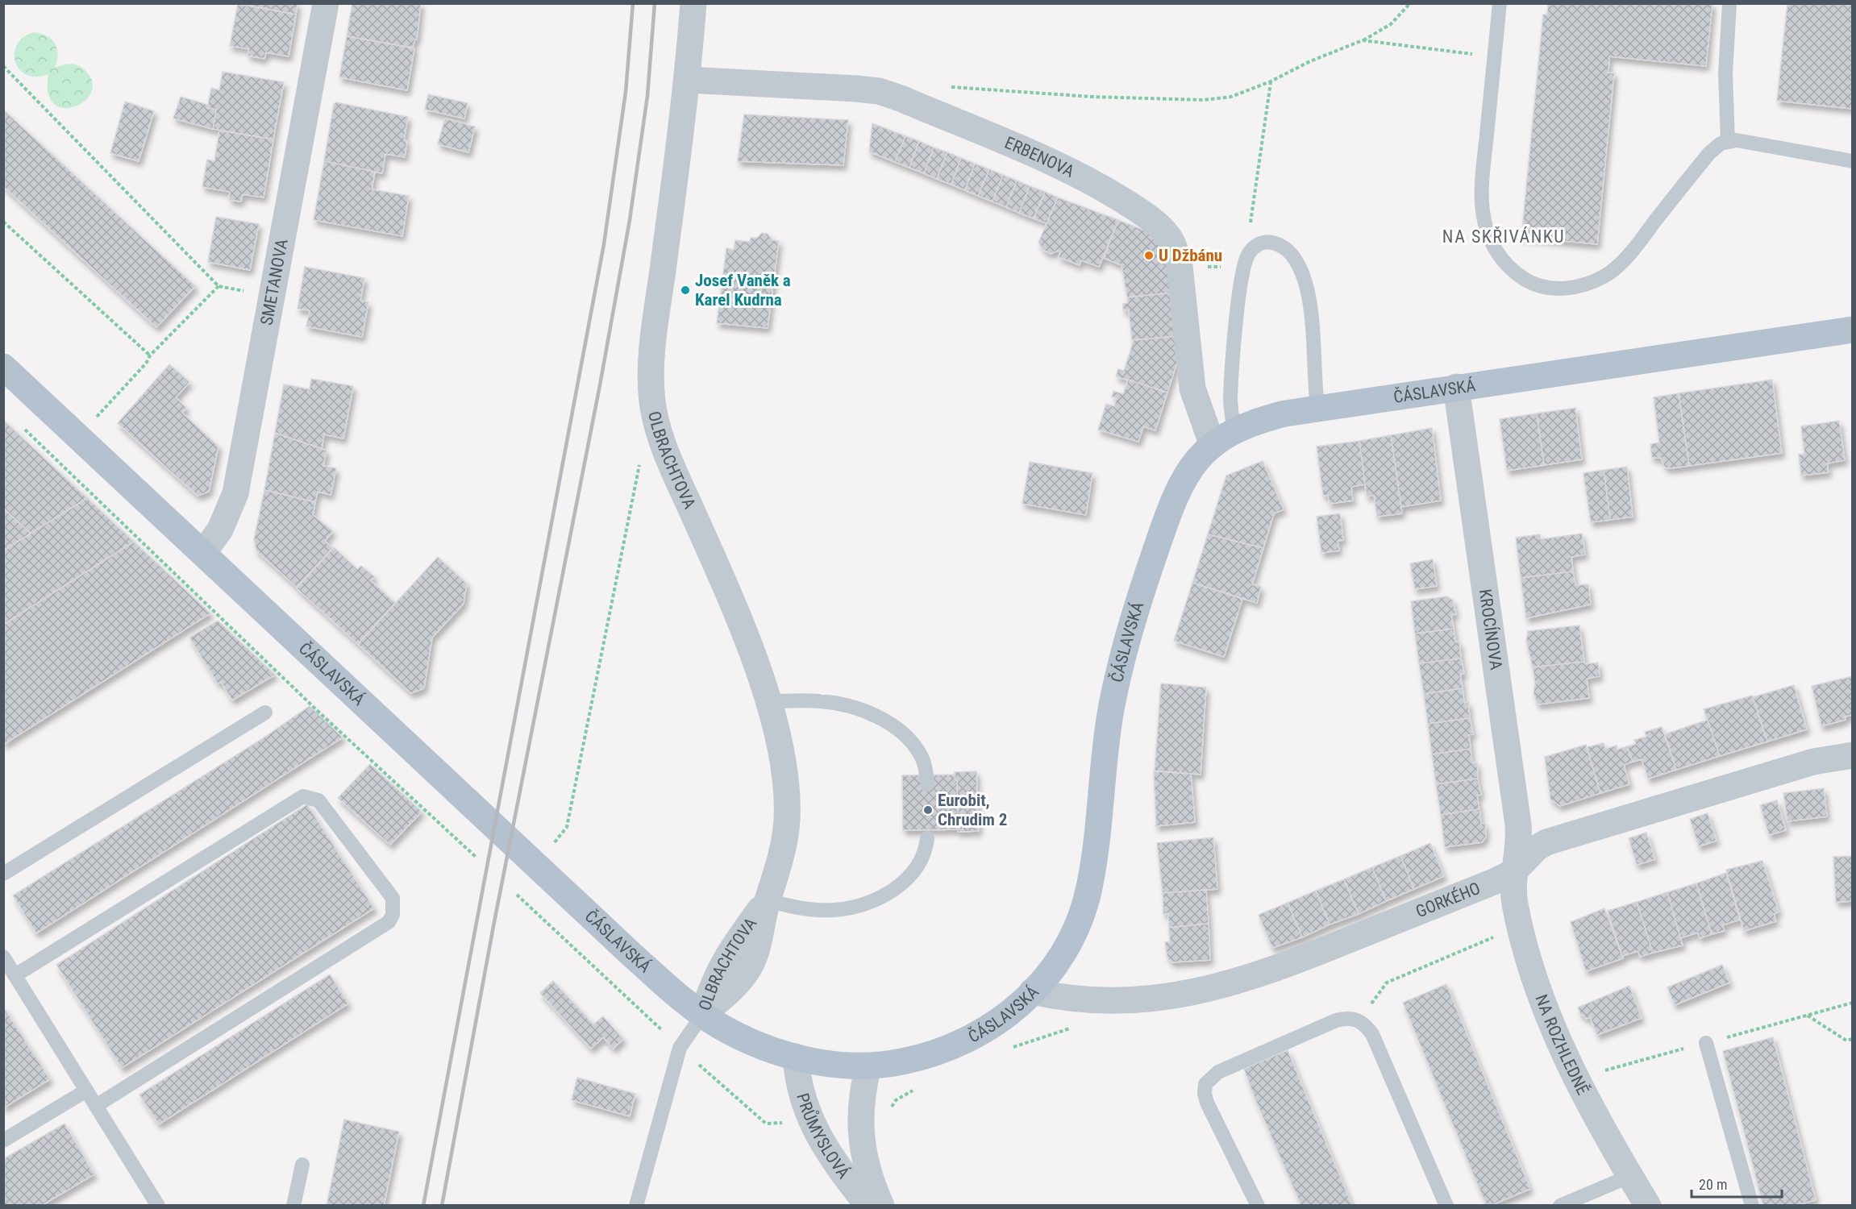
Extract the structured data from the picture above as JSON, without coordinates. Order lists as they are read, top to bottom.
{
  "streets": {
    "main road": ["ČÁSLAVSKÁ"],
    "street": [
      "ERBENOVA",
      "SMETANOVA",
      "OLBRACHTOVA",
      "KROCÍNOVA",
      "GORKÉHO",
      "NA ROZHLEDNĚ",
      "PRŮMYSLOVÁ"
    ]
  },
  "crossings": [
    ["ERBENOVA", "ČÁSLAVSKÁ"],
    ["ERBENOVA", "OLBRACHTOVA"],
    ["SMETANOVA", "ČÁSLAVSKÁ"],
    ["ČÁSLAVSKÁ", "OLBRACHTOVA"],
    ["ČÁSLAVSKÁ", "KROCÍNOVA"],
    ["ČÁSLAVSKÁ", "GORKÉHO"],
    ["ČÁSLAVSKÁ", "PRŮMYSLOVÁ"],
    ["KROCÍNOVA", "GORKÉHO"],
    ["KROCÍNOVA", "NA ROZHLEDNĚ"],
    ["GORKÉHO", "NA ROZHLEDNĚ"]
  ],
  "districts": ["NA SKŘIVÁNKU"],
  "places": ["U Džbánu", "Josef Vaněk a Karel Kudrna", "Eurobit, Chrudim 2"],
  "scale_bar": "20 m"
}
